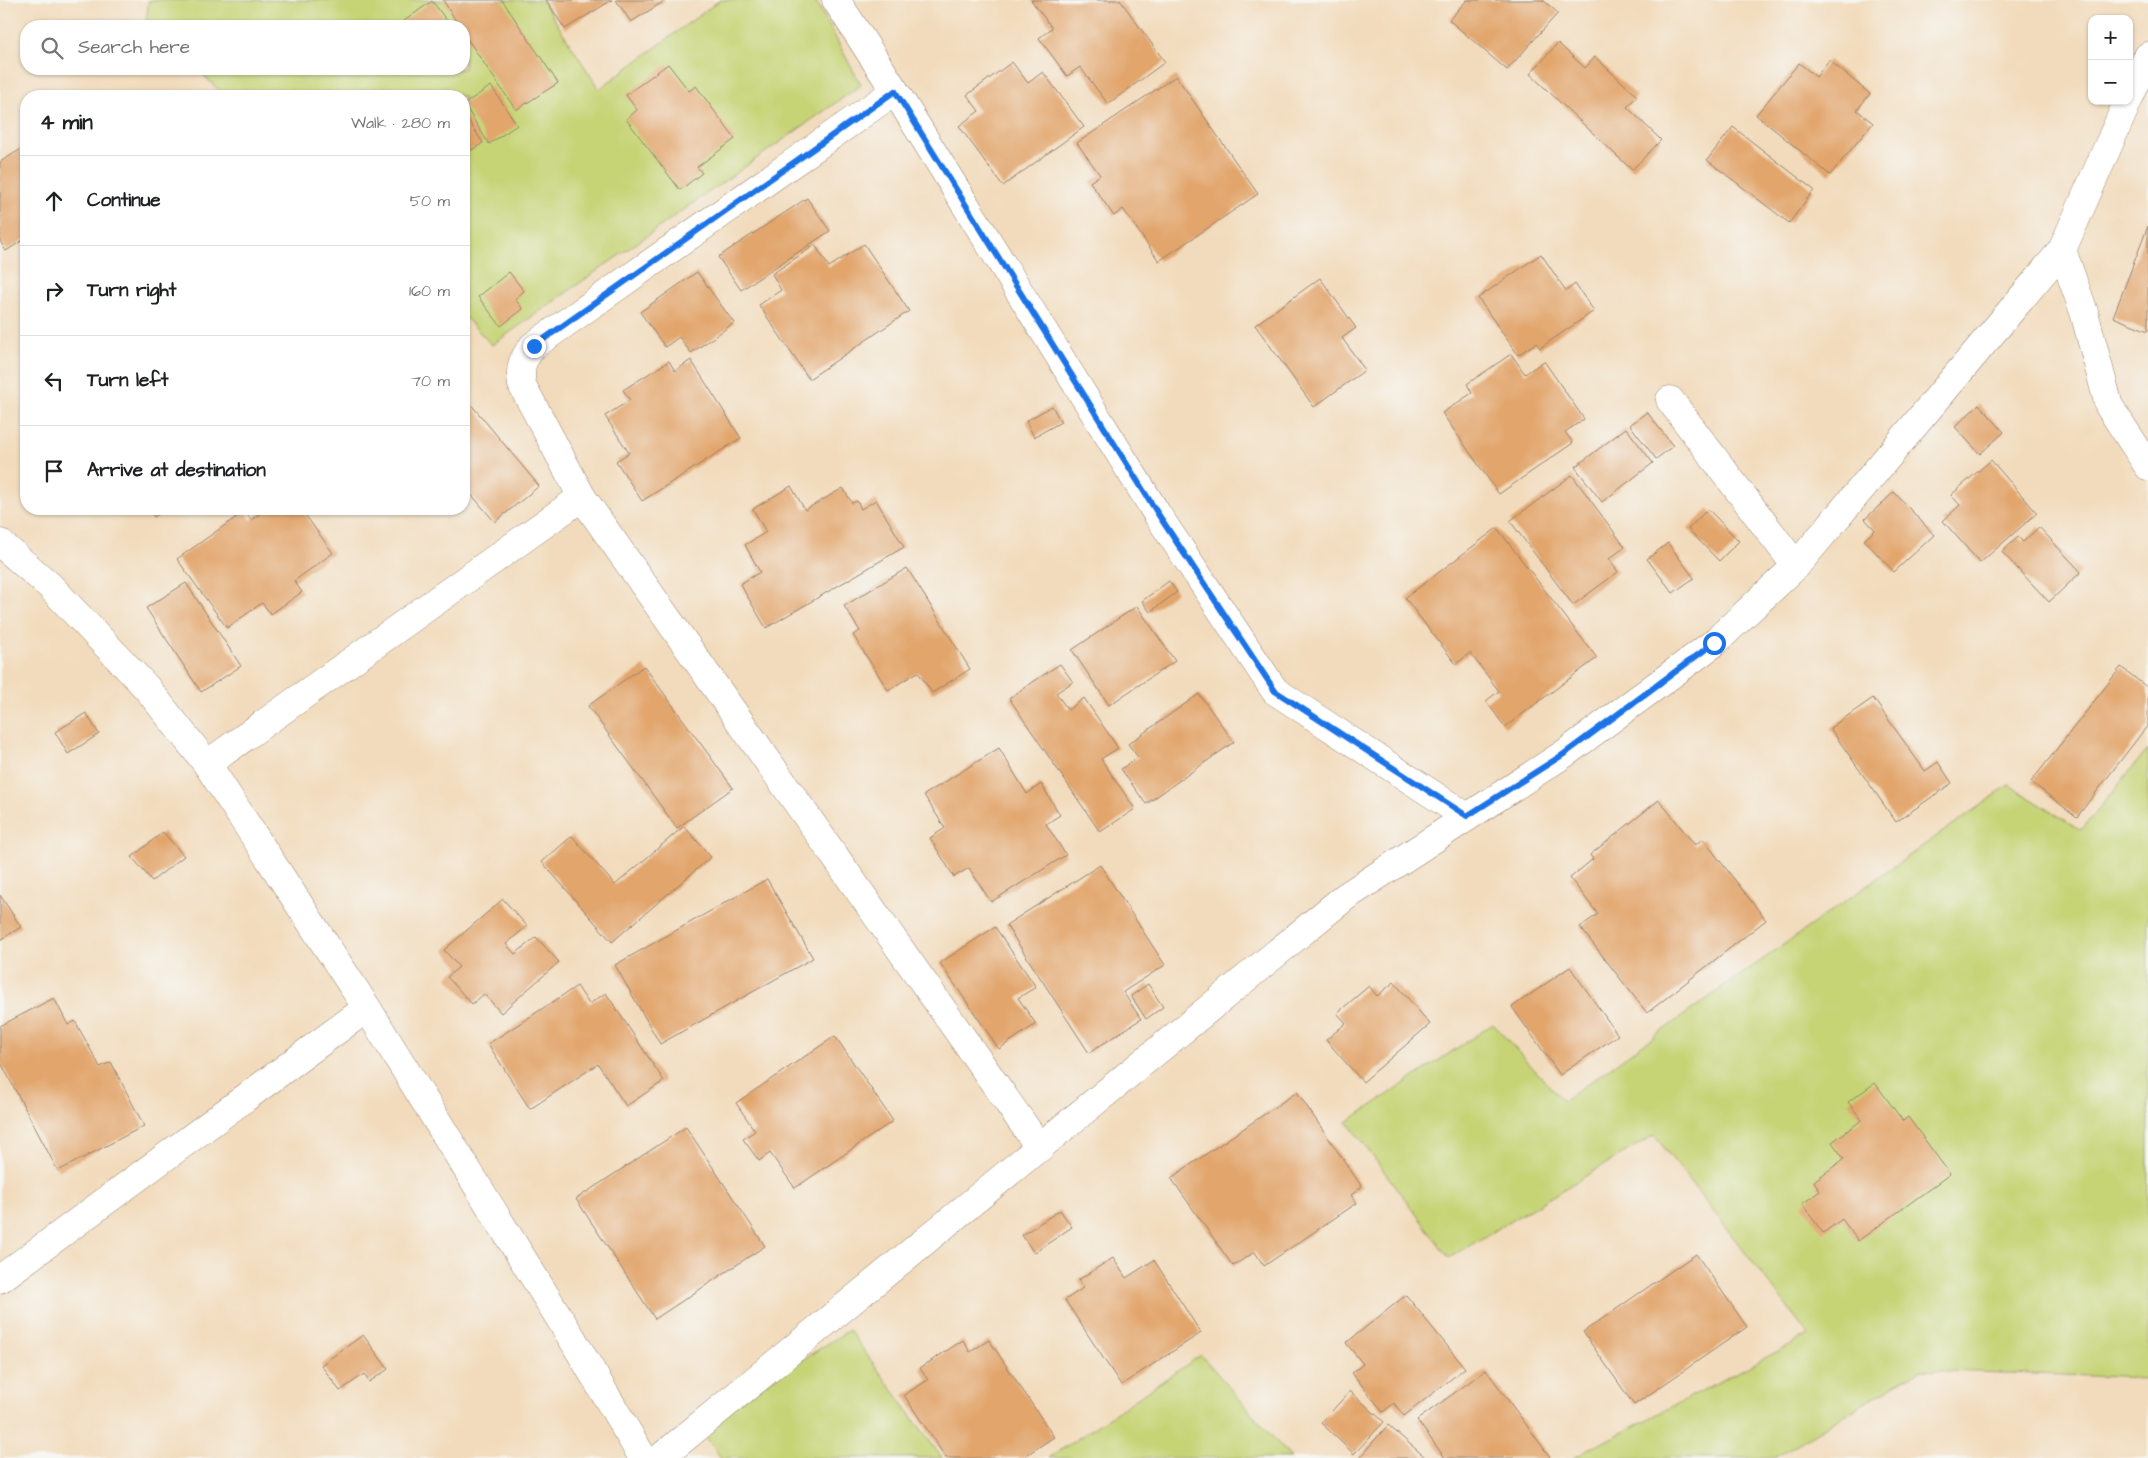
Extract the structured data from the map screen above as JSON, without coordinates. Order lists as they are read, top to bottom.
{
  "page": {
    "map_buttons": ["+", "−"],
    "search": "Search here",
    "heading": ["4 min", "Walk · 280 m"],
    "list": [
      ["Continue", "50 m"],
      ["Turn right", "160 m"],
      ["Turn left", "70 m"],
      "Arrive at destination"
    ]
  }
}
